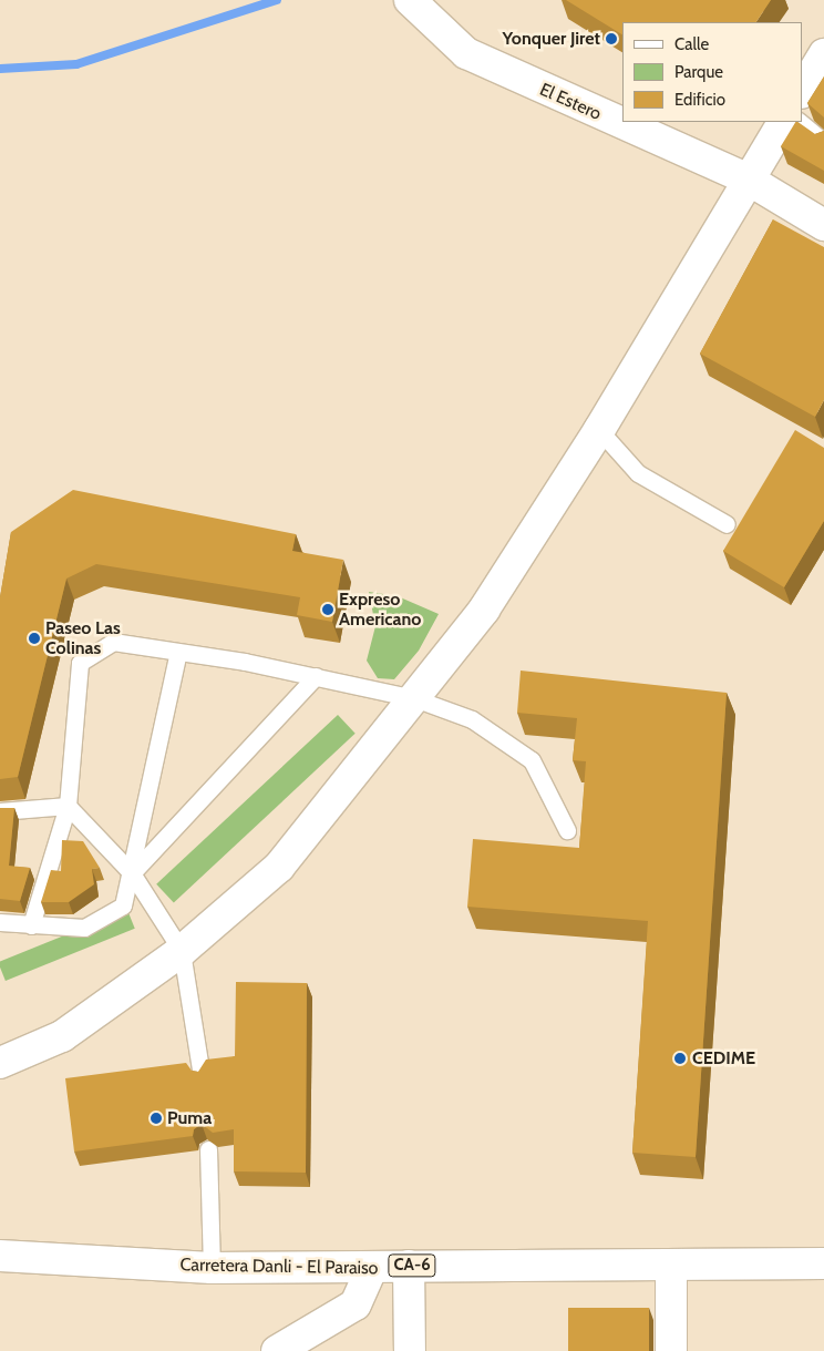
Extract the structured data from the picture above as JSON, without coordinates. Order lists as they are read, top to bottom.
{
  "streets": {
    "main road": ["El Estero", "CA-6", "Carretera Danli - El Paraiso"]
  },
  "places": [
    "Yonquer Jiret",
    "Expreso Americano",
    "Paseo Las Colinas",
    "CEDIME",
    "Puma"
  ],
  "legend": ["Calle", "Parque", "Edificio"]
}
